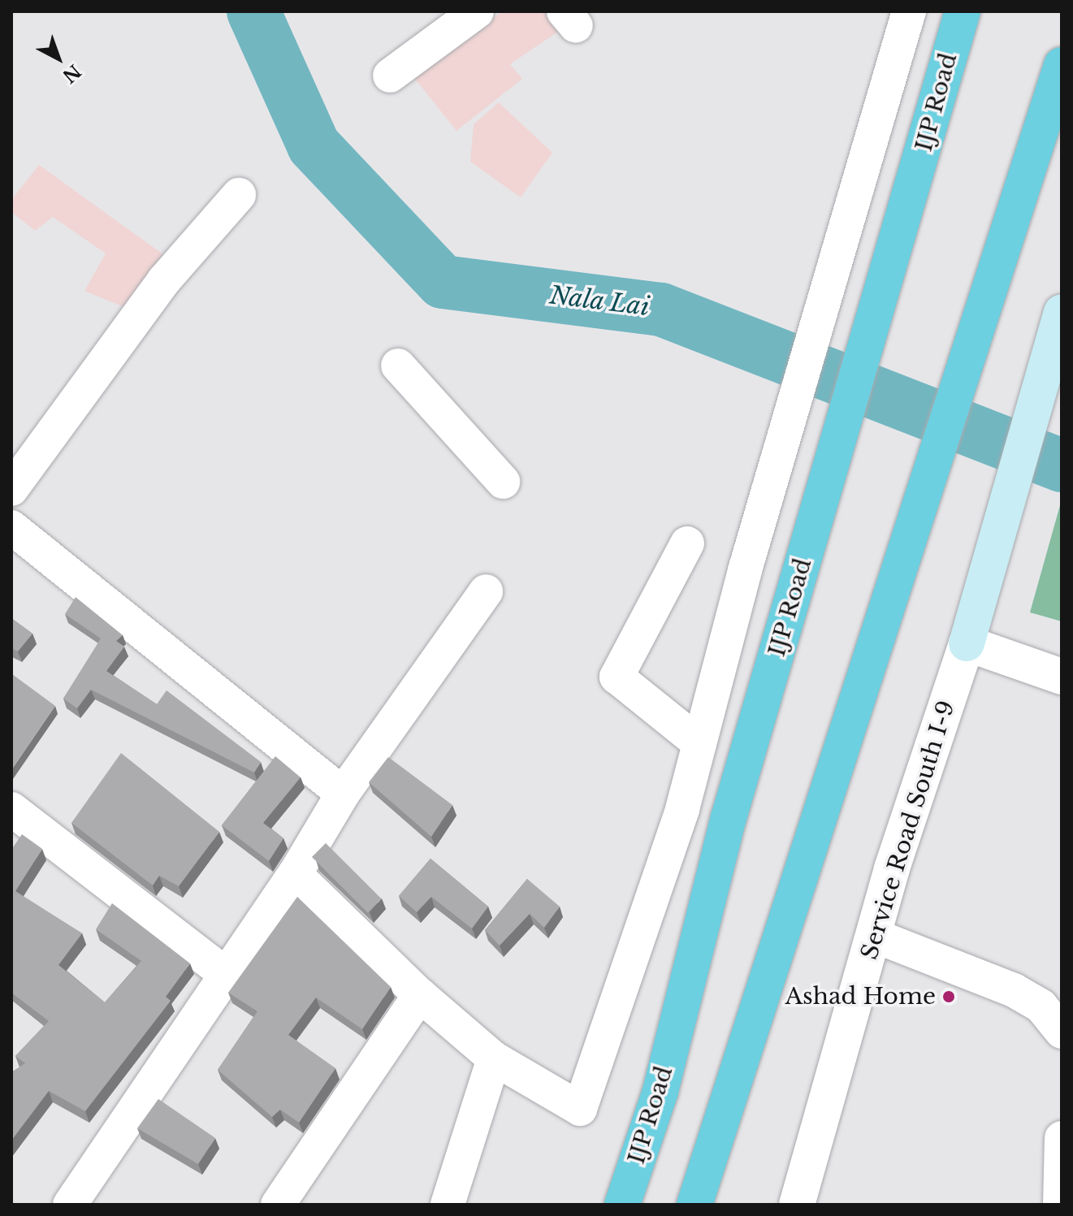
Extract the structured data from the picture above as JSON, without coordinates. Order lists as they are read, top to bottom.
{
  "streets": {
    "highway": ["IJP Road"],
    "street": ["Service Road South I-9"]
  },
  "water": ["Nala Lai"],
  "places": ["Ashad Home"],
  "north": "bottom right"
}
